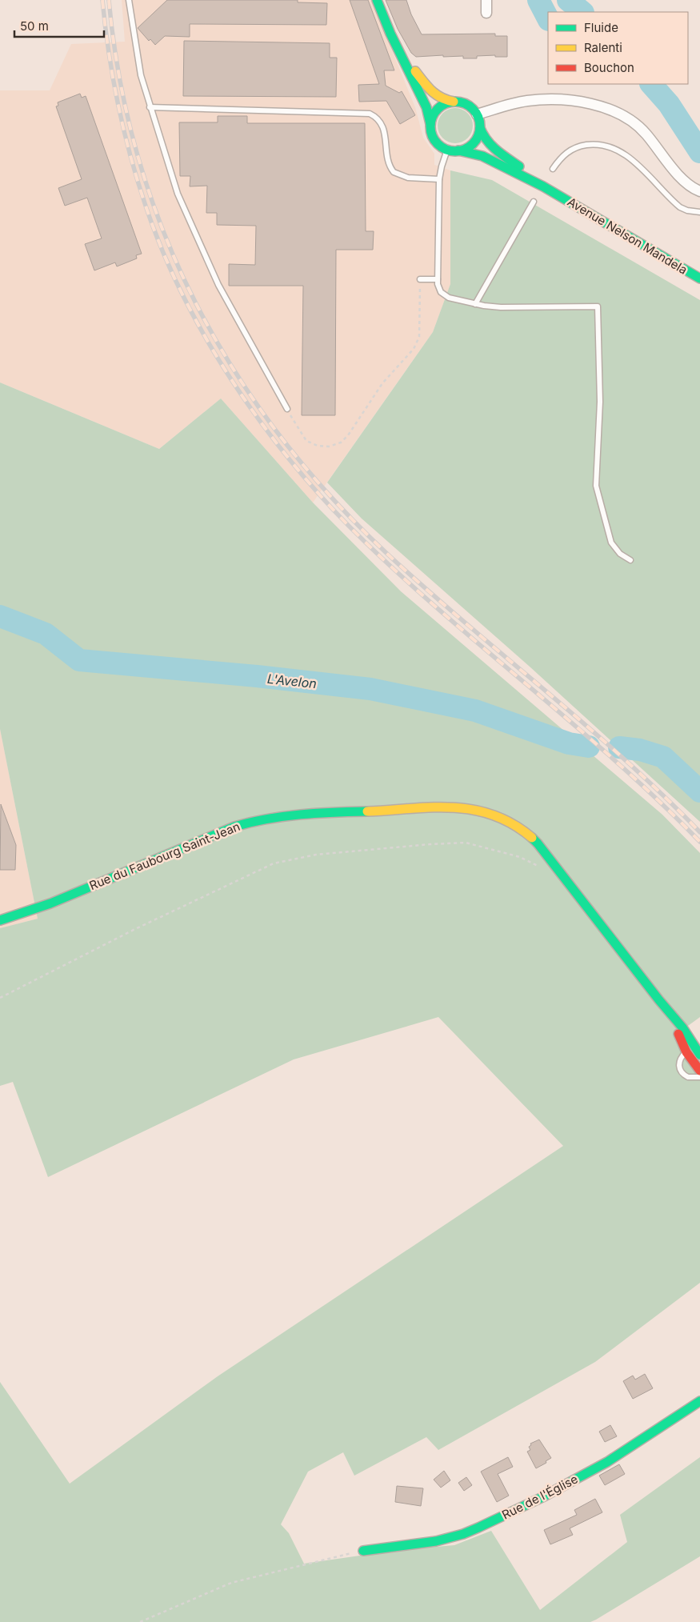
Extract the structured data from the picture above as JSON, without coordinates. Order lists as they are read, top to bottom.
{
  "streets": {
    "street": ["Avenue Nelson Mandela", "Rue du Faubourg Saint-Jean", "Rue de l'Église"]
  },
  "water": ["L'Avelon"],
  "legend": ["Fluide", "Ralenti", "Bouchon"],
  "scale_bar": "50 m"
}
